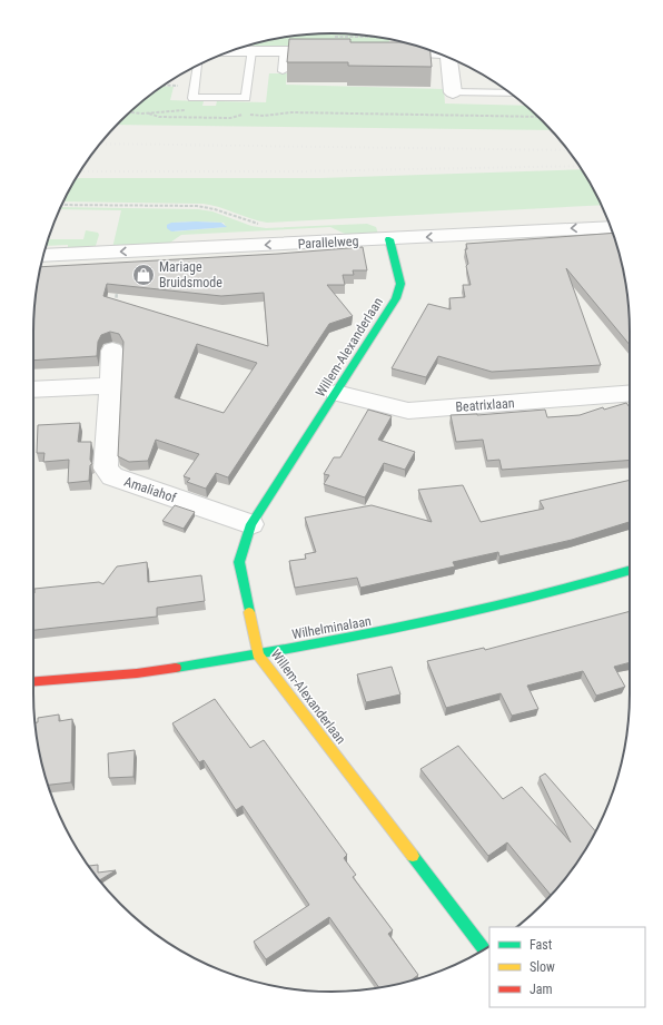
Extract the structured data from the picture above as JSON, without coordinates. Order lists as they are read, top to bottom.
{
  "streets": {
    "street": [
      "Parallelweg",
      "Willem-Alexanderlaan",
      "Beatrixlaan",
      "Amaliahof",
      "Wilhelminalaan"
    ]
  },
  "crossings": [
    ["Parallelweg", "Willem-Alexanderlaan"],
    ["Willem-Alexanderlaan", "Beatrixlaan"],
    ["Willem-Alexanderlaan", "Amaliahof"],
    ["Willem-Alexanderlaan", "Wilhelminalaan"]
  ],
  "one_way": ["Parallelweg"],
  "places": {
    "shop": ["Mariage Bruidsmode"]
  },
  "legend": ["Fast", "Slow", "Jam"]
}
